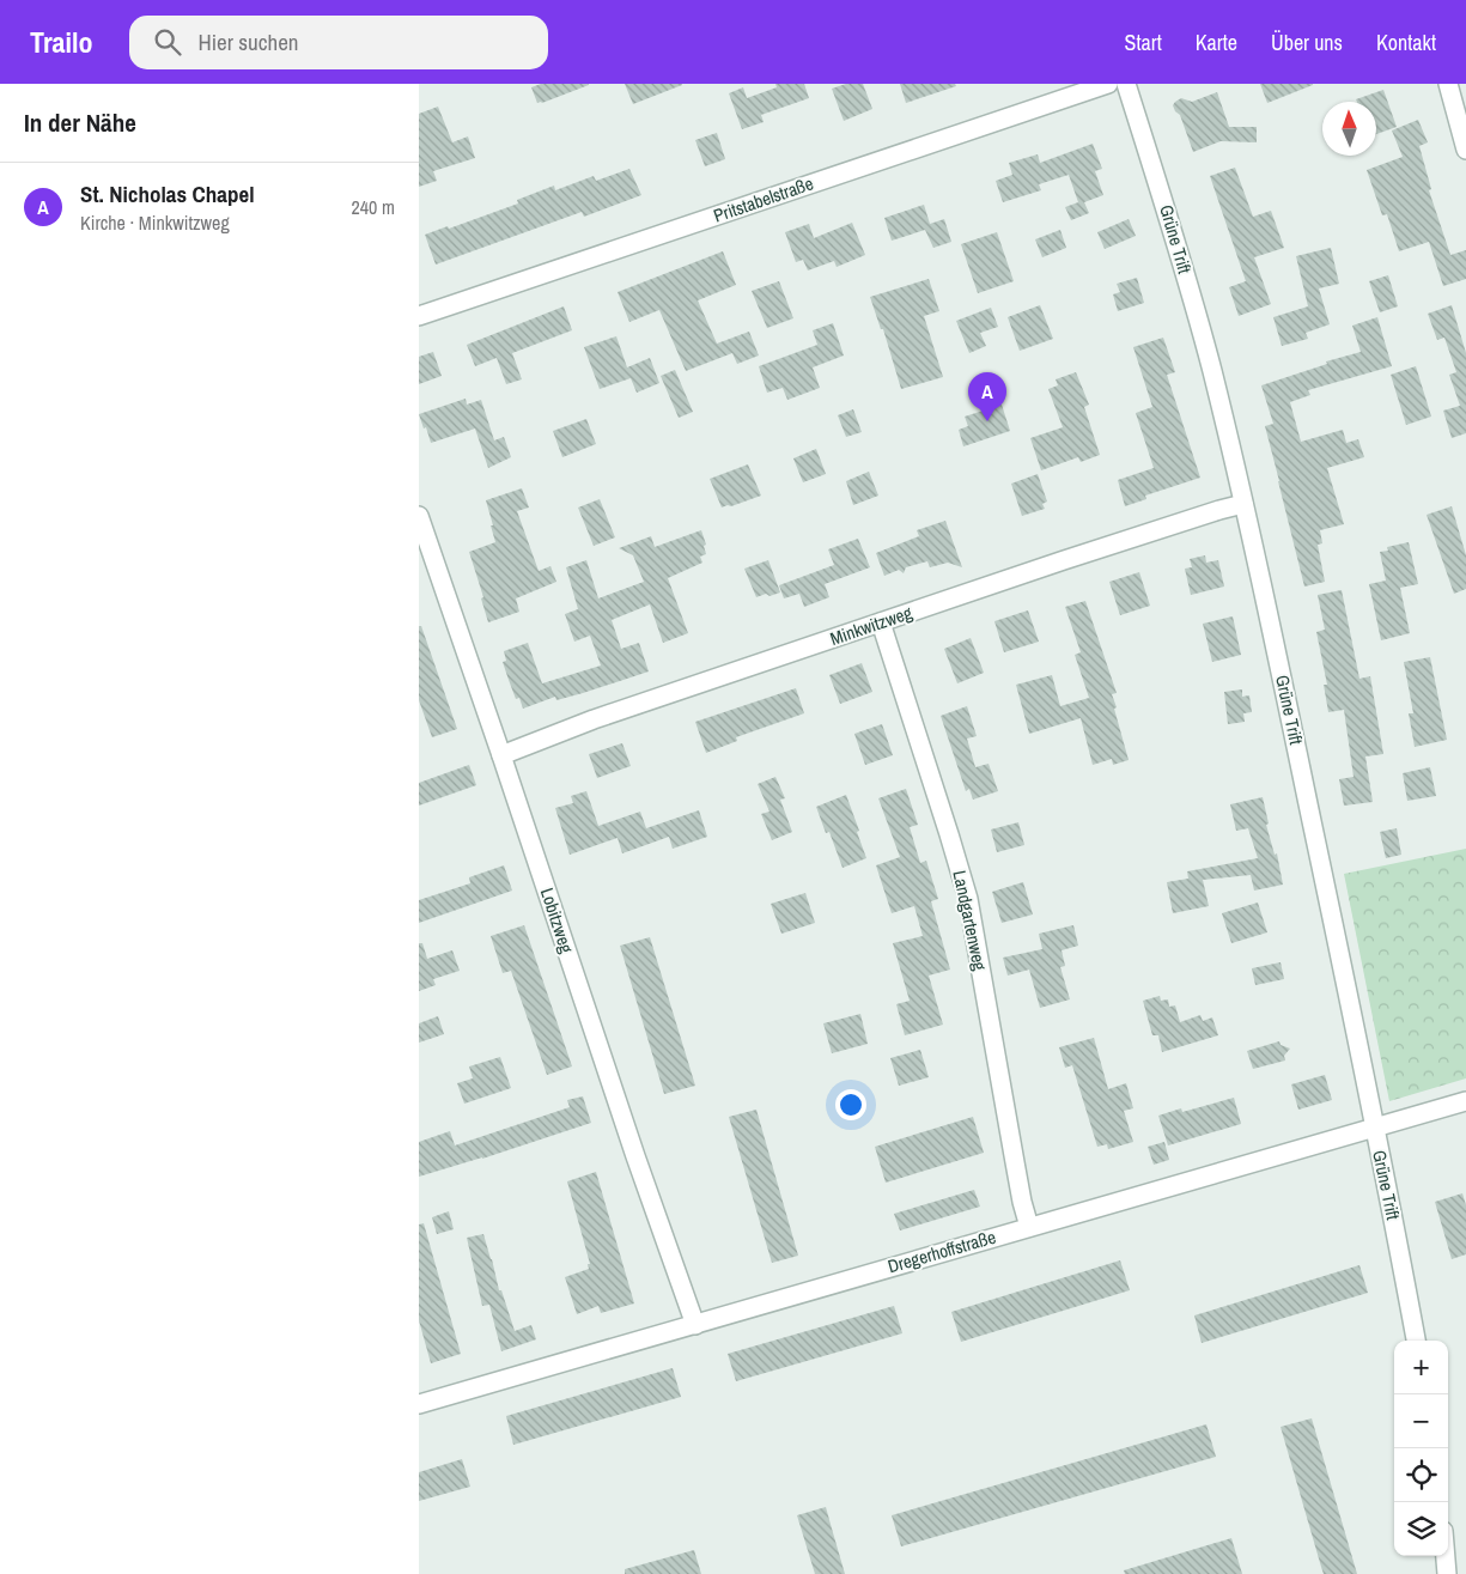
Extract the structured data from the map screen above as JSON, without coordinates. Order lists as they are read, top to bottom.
{
  "streets": {
    "street": [
      "Pritstabelstraße",
      "Grüne Trift",
      "Minkwitzweg",
      "Lobitzweg",
      "Landgartenweg",
      "Dregerhoffstraße"
    ]
  },
  "crossings": [
    ["Grüne Trift", "Minkwitzweg"],
    ["Grüne Trift", "Dregerhoffstraße"],
    ["Minkwitzweg", "Lobitzweg"],
    ["Minkwitzweg", "Landgartenweg"],
    ["Lobitzweg", "Dregerhoffstraße"],
    ["Landgartenweg", "Dregerhoffstraße"]
  ],
  "north": "top",
  "page": {
    "header": "Trailo",
    "search": "Hier suchen",
    "nav": [
      "Start",
      "Karte",
      "Über uns",
      "Kontakt"
    ],
    "heading": "In der Nähe",
    "list": [
      {
        "mark": "A",
        "name": "St. Nicholas Chapel",
        "note": "Kirche · Minkwitzweg",
        "value": "240 m"
      }
    ],
    "pins": "A",
    "map_buttons": ["+", "−"]
  }
}
